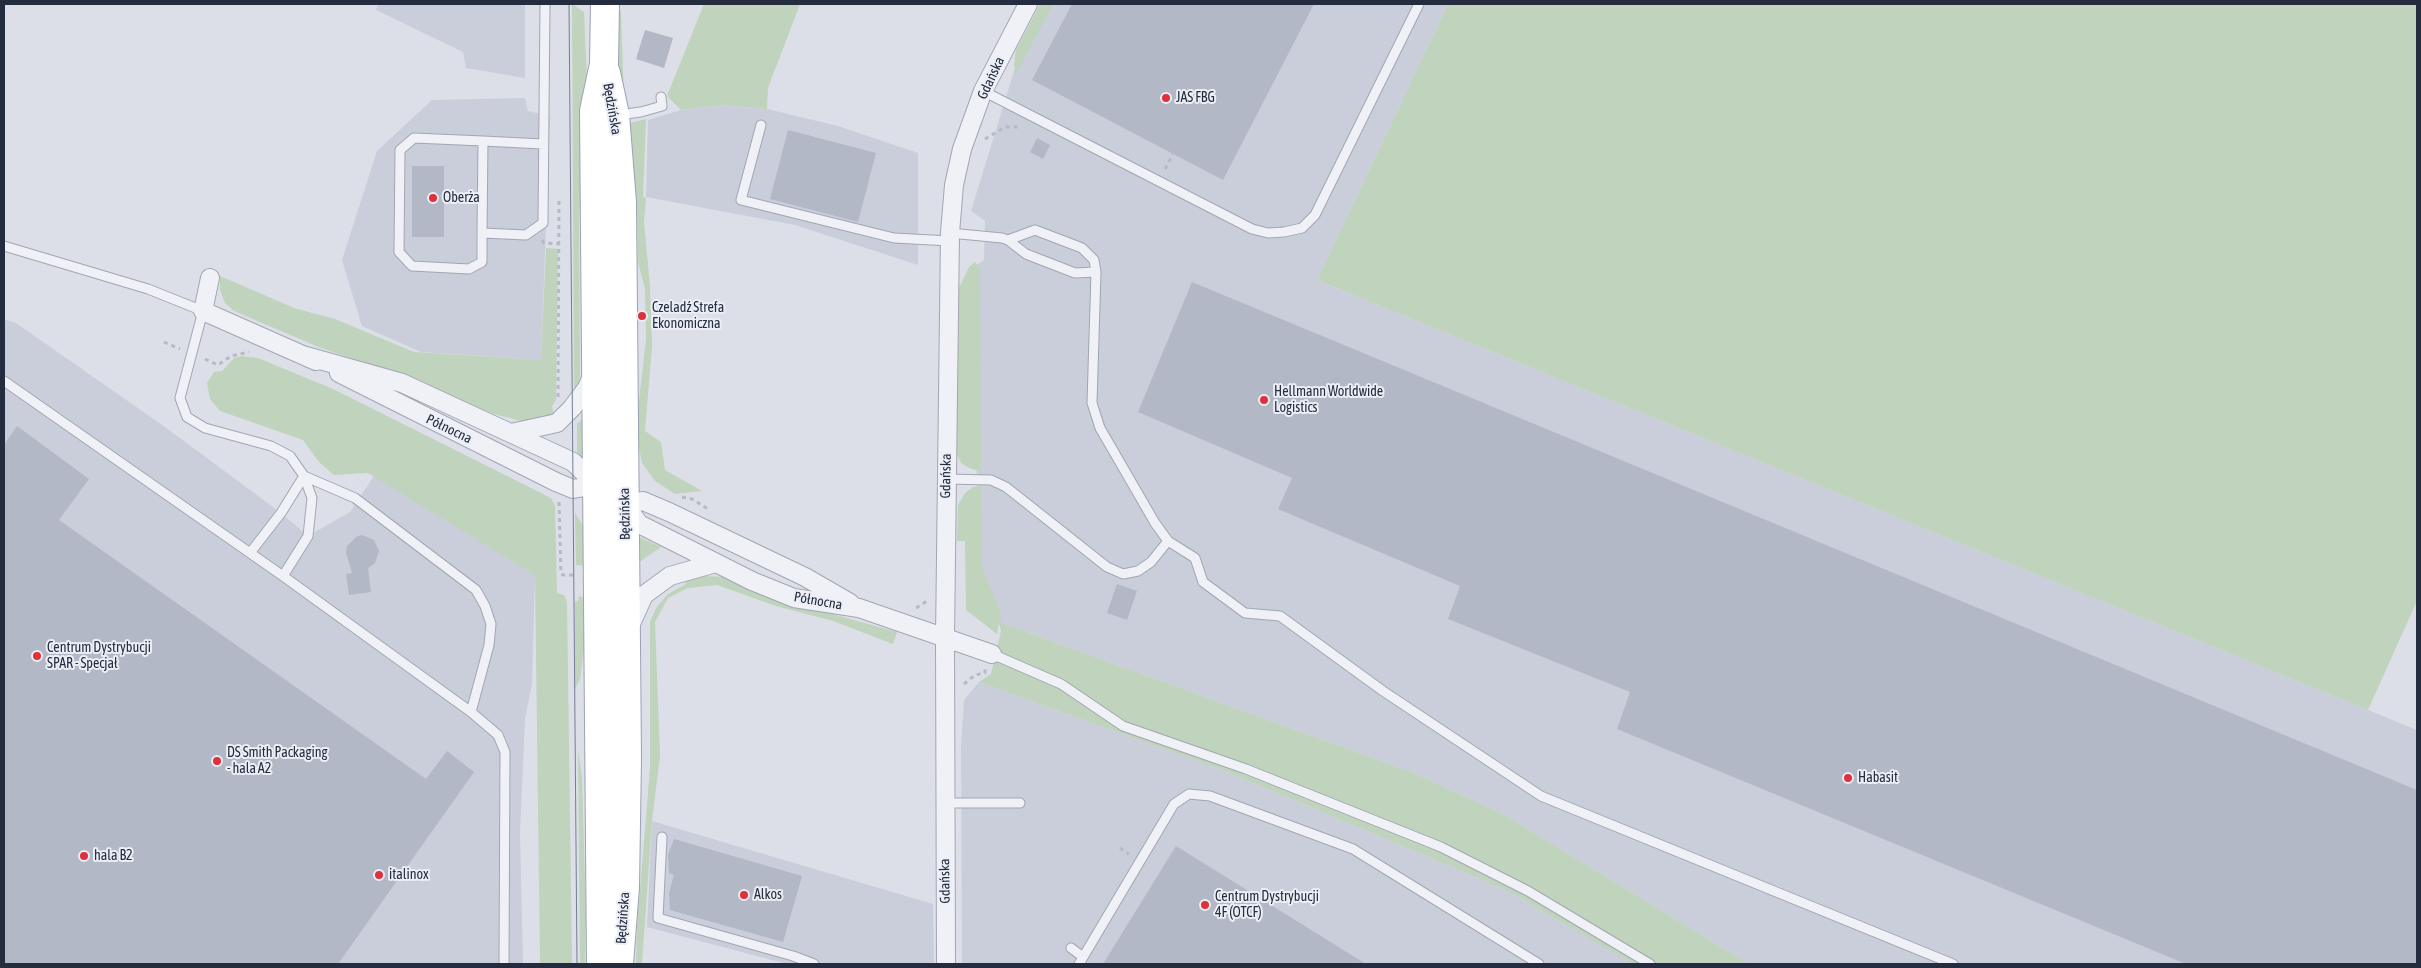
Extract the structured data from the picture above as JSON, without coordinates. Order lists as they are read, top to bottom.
{
  "streets": {
    "main road": ["Będzińska"],
    "street": ["Gdańska", "Północna"]
  },
  "crossings": [
    ["Gdańska", "Północna"],
    ["Będzińska", "Północna"]
  ],
  "places": [
    "JAS FBG",
    "Oberża",
    "Czeladź Strefa Ekonomiczna",
    "Hellmann Worldwide Logistics",
    "Centrum Dystrybucji SPAR - Specjał",
    "DS Smith Packaging - hala A2",
    "Habasit",
    "hala B2",
    "italinox",
    "Alkos",
    "Centrum Dystrybucji 4F (OTCF)"
  ]
}
